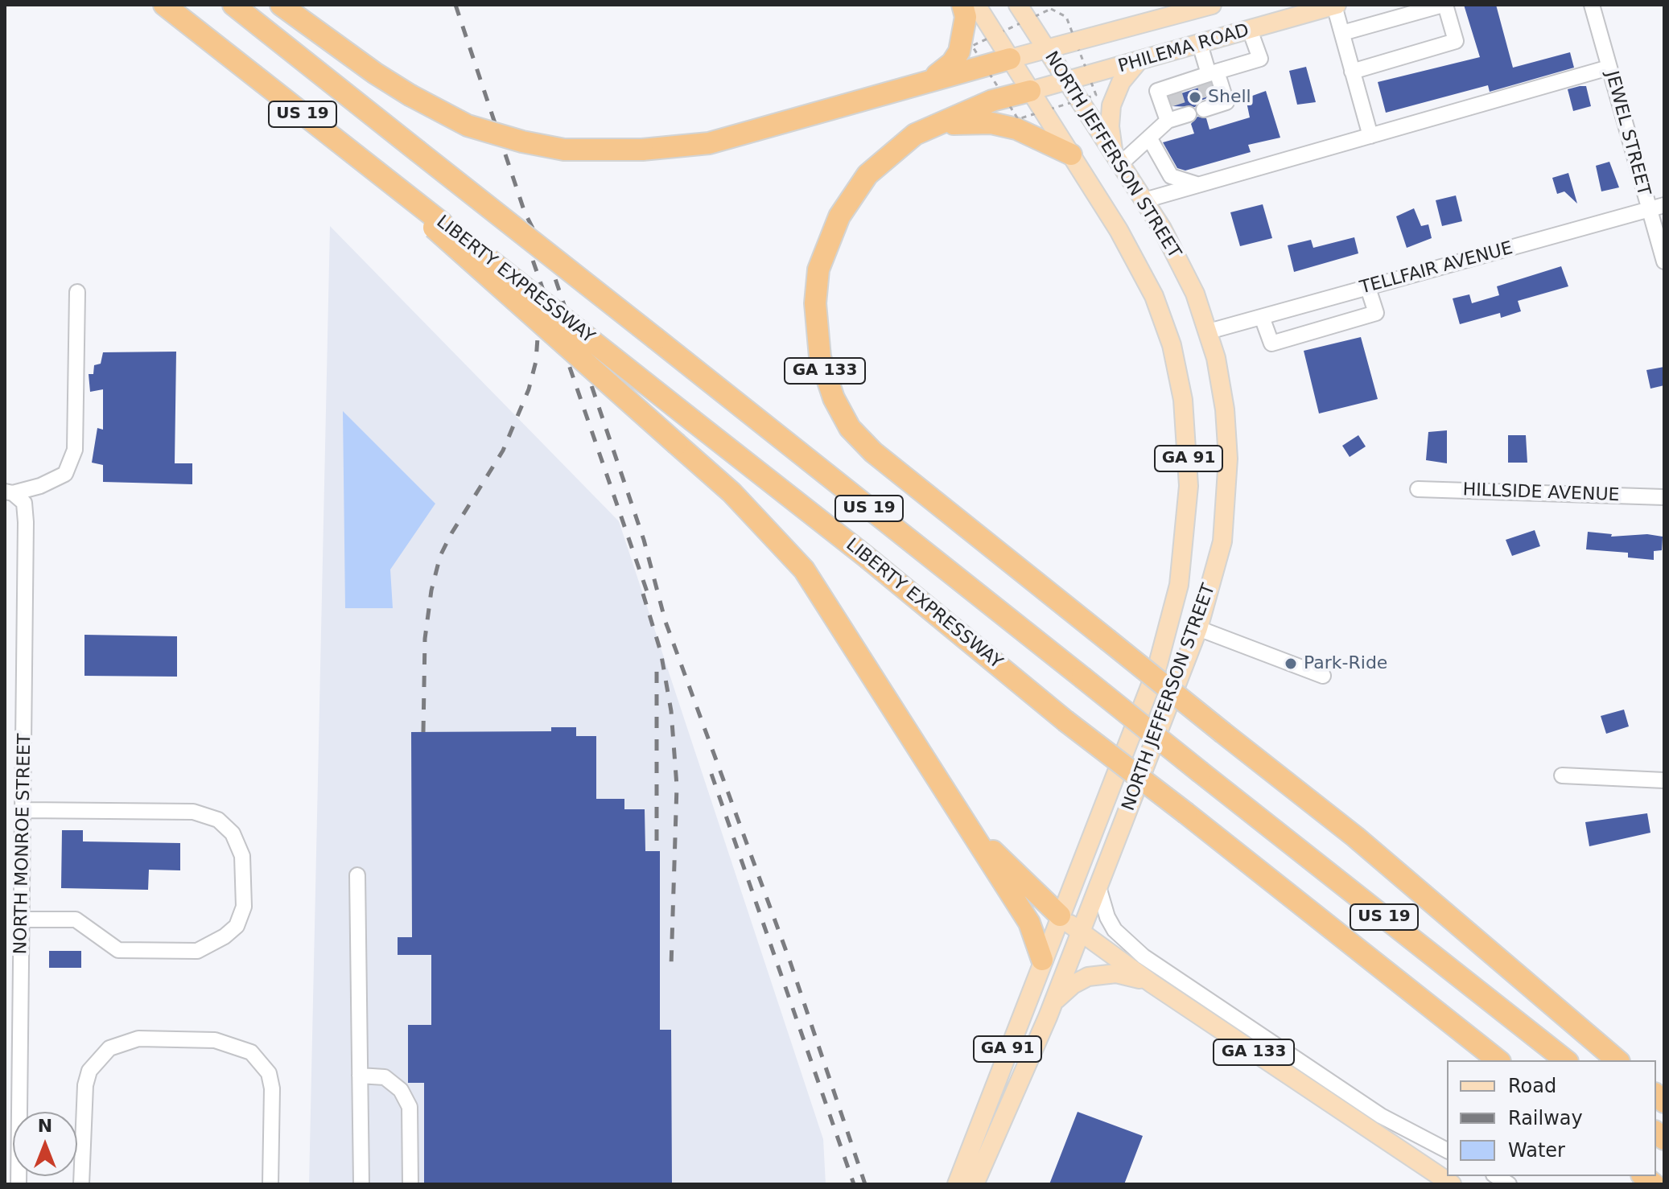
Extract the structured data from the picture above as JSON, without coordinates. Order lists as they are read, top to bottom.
{
  "streets": {
    "highway": ["US 19", "LIBERTY EXPRESSWAY", "GA 133"],
    "main road": ["PHILEMA ROAD", "NORTH JEFFERSON STREET", "GA 91"],
    "street": [
      "JEWEL STREET",
      "TELLFAIR AVENUE",
      "HILLSIDE AVENUE",
      "NORTH MONROE STREET"
    ]
  },
  "crossings": [
    ["PHILEMA ROAD", "NORTH JEFFERSON STREET"],
    ["PHILEMA ROAD", "GA 133"],
    ["PHILEMA ROAD", "GA 91"],
    ["US 19", "LIBERTY EXPRESSWAY"],
    ["JEWEL STREET", "TELLFAIR AVENUE"],
    ["NORTH JEFFERSON STREET", "TELLFAIR AVENUE"],
    ["NORTH JEFFERSON STREET", "GA 133"],
    ["NORTH JEFFERSON STREET", "GA 91"],
    ["GA 133", "GA 91"]
  ],
  "places": ["Shell", "Park-Ride"],
  "legend": ["Road", "Railway", "Water"],
  "north": "top"
}
